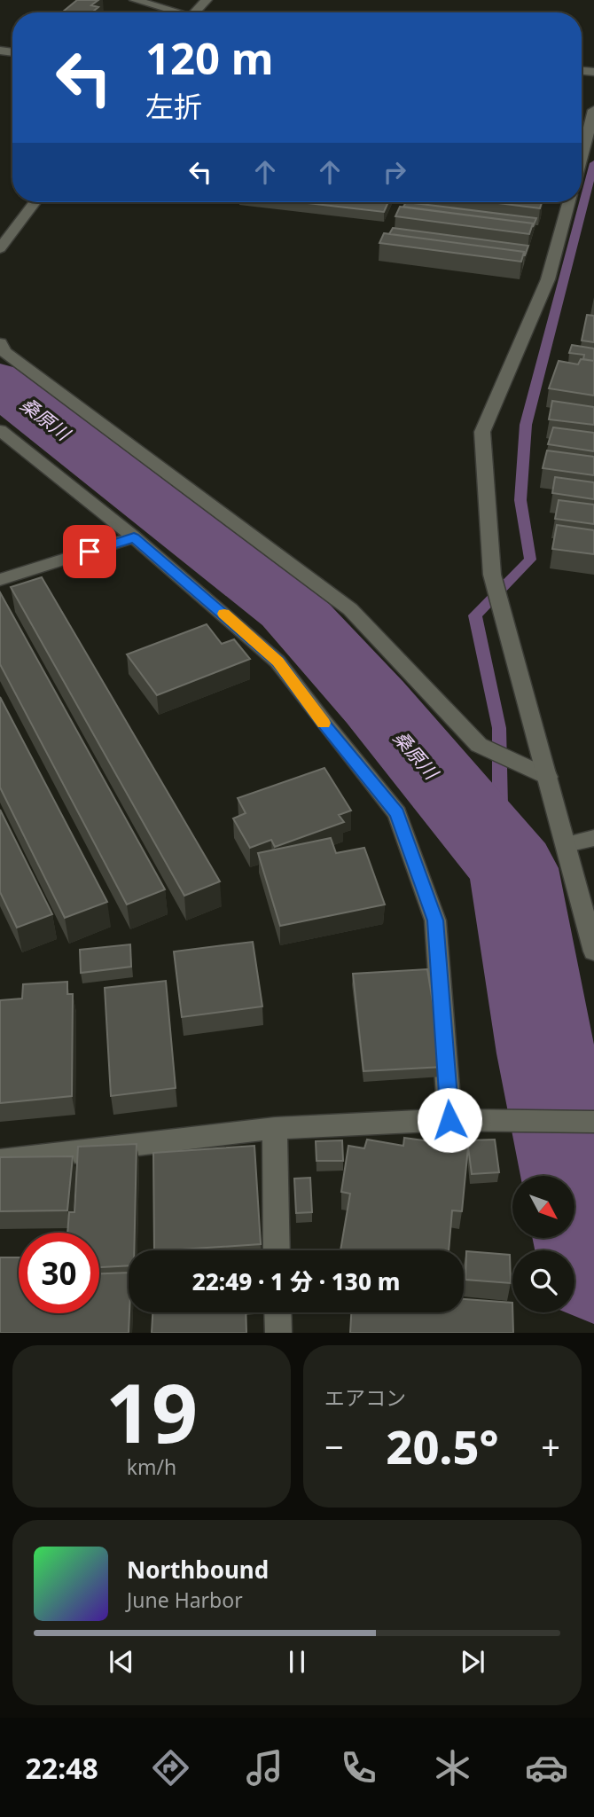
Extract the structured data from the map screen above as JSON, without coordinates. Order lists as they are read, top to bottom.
{
  "water": ["桑原川"],
  "north": "bottom right",
  "page": {
    "turn": ["120 m", "左折"],
    "limit": "30",
    "trip": "22:49 · 1 分 · 130 m",
    "tile": [
      ["19", "km/h"],
      "エアコン"
    ],
    "heat": ["−", "20.5°", "+"],
    "song": ["Northbound", "June Harbor"],
    "tabs": "22:48"
  }
}
